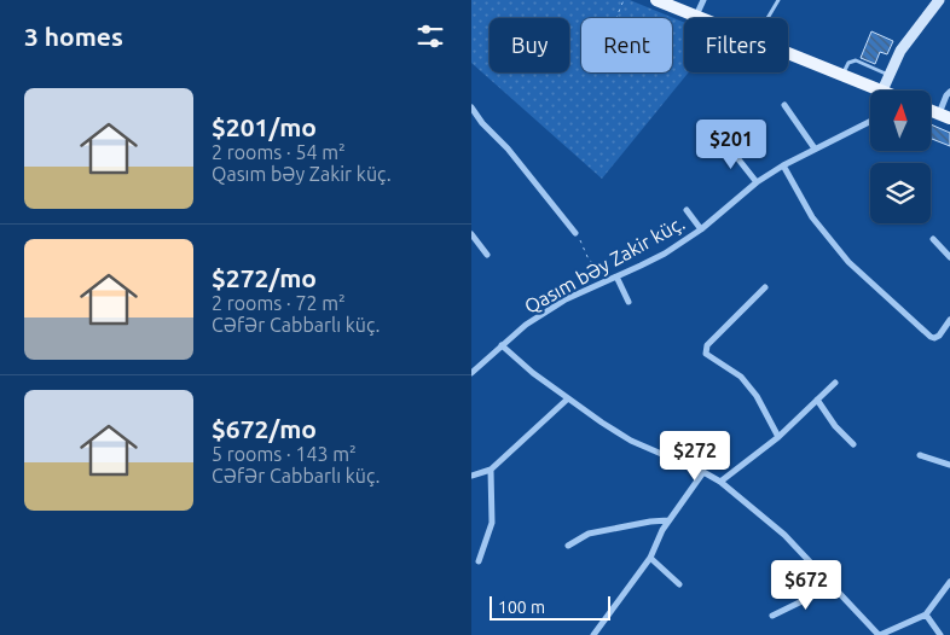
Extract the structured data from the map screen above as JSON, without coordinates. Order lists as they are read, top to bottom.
{
  "streets": {
    "street": ["Qasım bəy Zakir küç."]
  },
  "scale_bar": "100 m",
  "north": "top",
  "page": {
    "heading": "3 homes",
    "chip": ["Buy", "Rent", "Filters"],
    "list": [
      {
        "name": "$201/mo",
        "note": "2 rooms · 54 m² · Qasım bəy Zakir küç."
      },
      {
        "name": "$272/mo",
        "note": "2 rooms · 72 m² · Cəfər Cabbarlı küç."
      },
      {
        "name": "$672/mo",
        "note": "5 rooms · 143 m² · Cəfər Cabbarlı küç."
      }
    ],
    "price": ["$201", "$272", "$672"],
    "scale": "100 m"
  }
}
